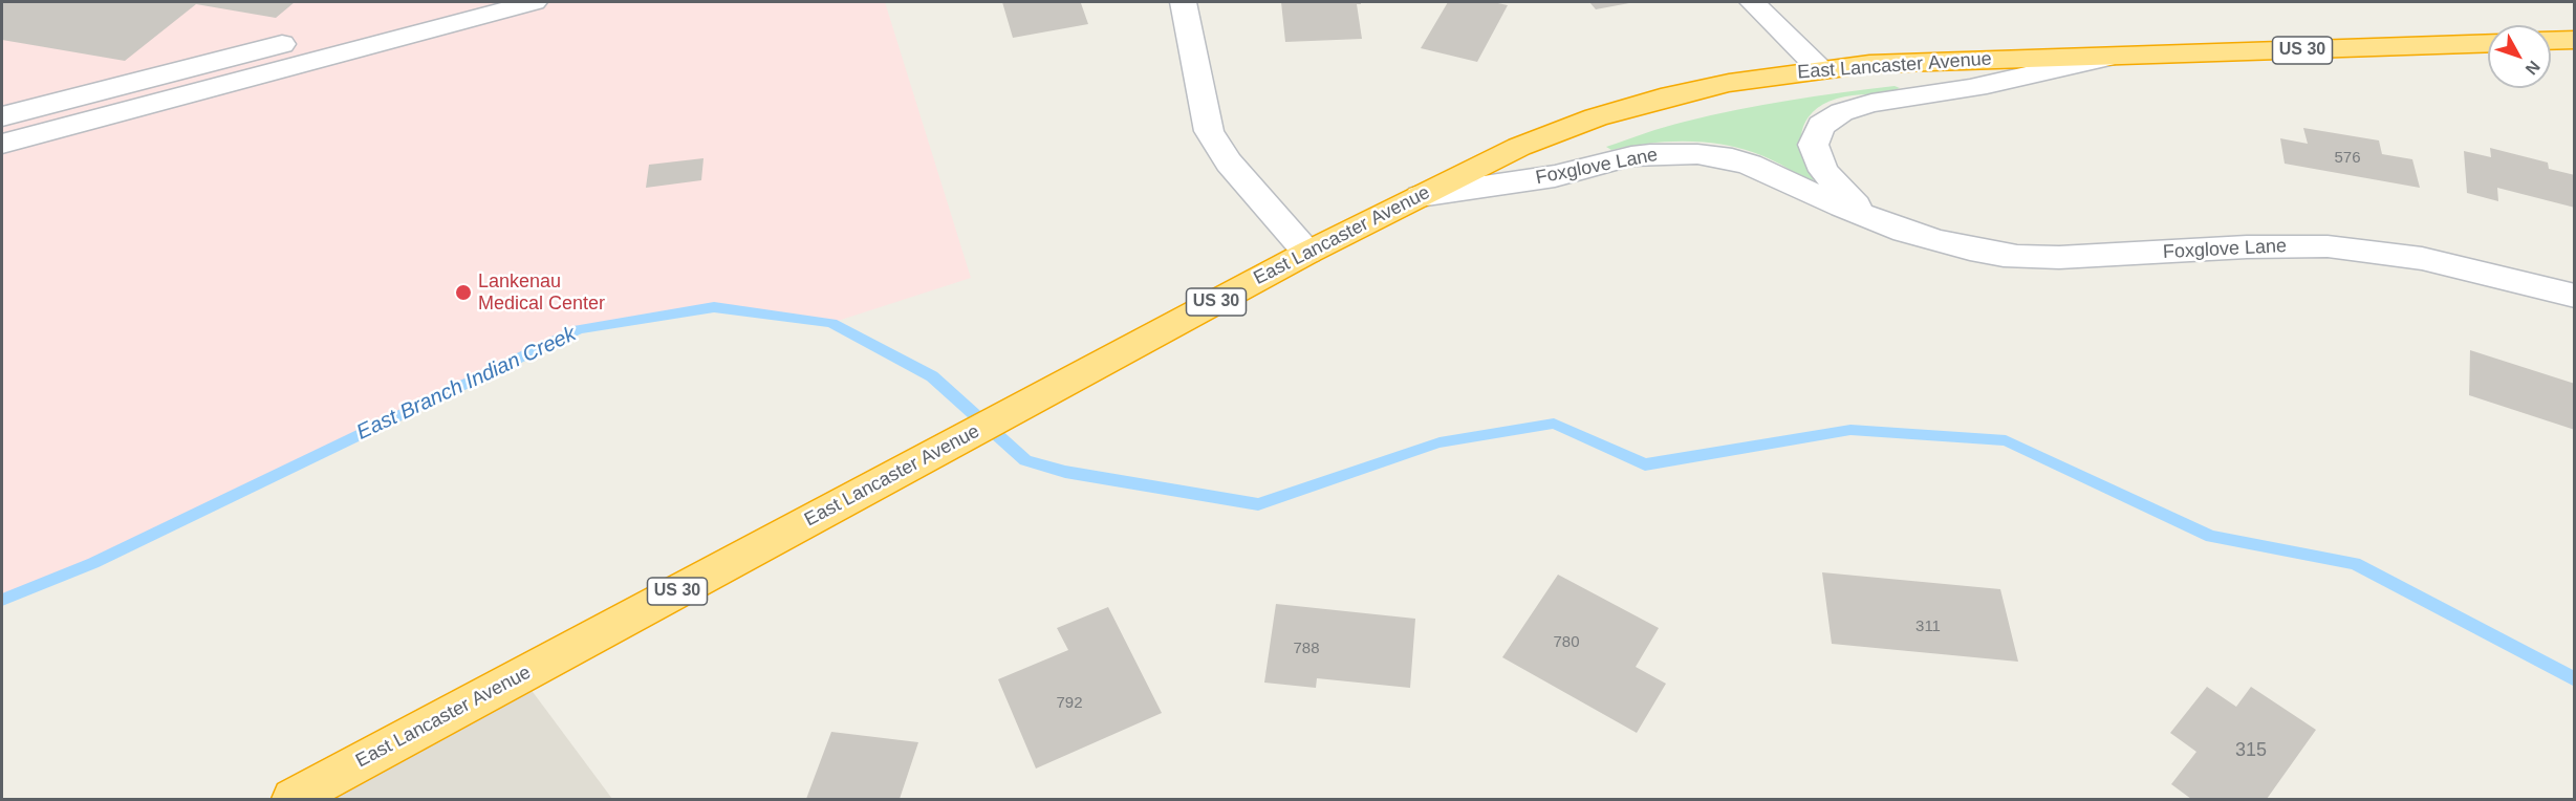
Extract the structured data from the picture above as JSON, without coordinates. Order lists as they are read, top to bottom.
{
  "streets": {
    "highway": ["US 30", "East Lancaster Avenue"],
    "street": ["Foxglove Lane"]
  },
  "crossings": [
    ["East Lancaster Avenue", "Foxglove Lane"]
  ],
  "water": ["East Branch Indian Creek"],
  "places": ["Lankenau Medical Center"],
  "house_numbers": [
    "576",
    "311",
    "780",
    "788",
    "792",
    "315"
  ],
  "north": "bottom right"
}
